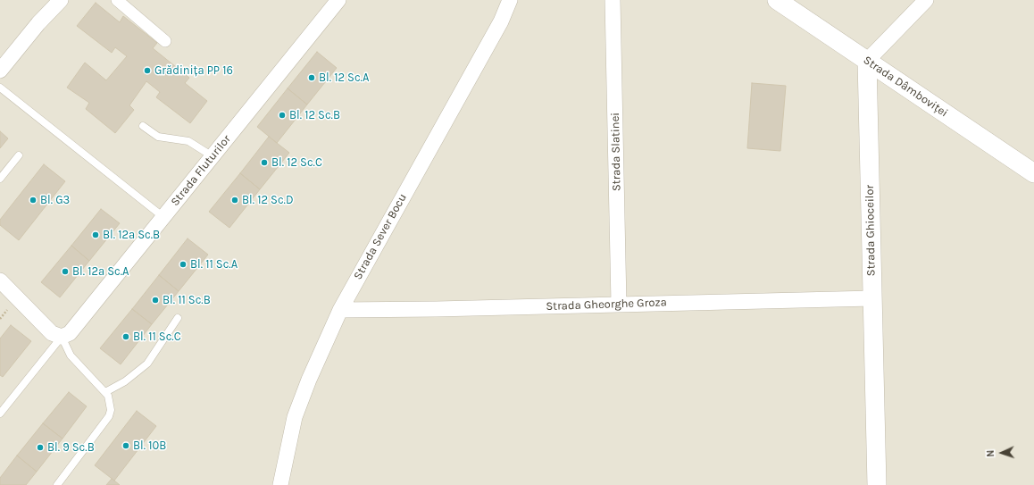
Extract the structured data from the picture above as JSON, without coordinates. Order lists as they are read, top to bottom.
{
  "streets": {
    "street": [
      "Strada Dâmboviței",
      "Strada Slatinei",
      "Strada Fluturilor",
      "Strada Ghioceilor",
      "Strada Sever Bocu",
      "Strada Gheorghe Groza"
    ]
  },
  "crossings": [
    ["Strada Dâmboviței", "Strada Ghioceilor"],
    ["Strada Slatinei", "Strada Gheorghe Groza"],
    ["Strada Ghioceilor", "Strada Gheorghe Groza"],
    ["Strada Sever Bocu", "Strada Gheorghe Groza"]
  ],
  "places": [
    "Grădinița PP 16",
    "Bl. 12 Sc.A",
    "Bl. 12 Sc.B",
    "Bl. 12 Sc.C",
    "Bl. G3",
    "Bl. 12 Sc.D",
    "Bl. 12a Sc.B",
    "Bl. 11 Sc.A",
    "Bl. 12a Sc.A",
    "Bl. 11 Sc.B",
    "Bl. 11 Sc.C",
    "Bl. 10B",
    "Bl. 9 Sc.B"
  ],
  "north": "left"
}
